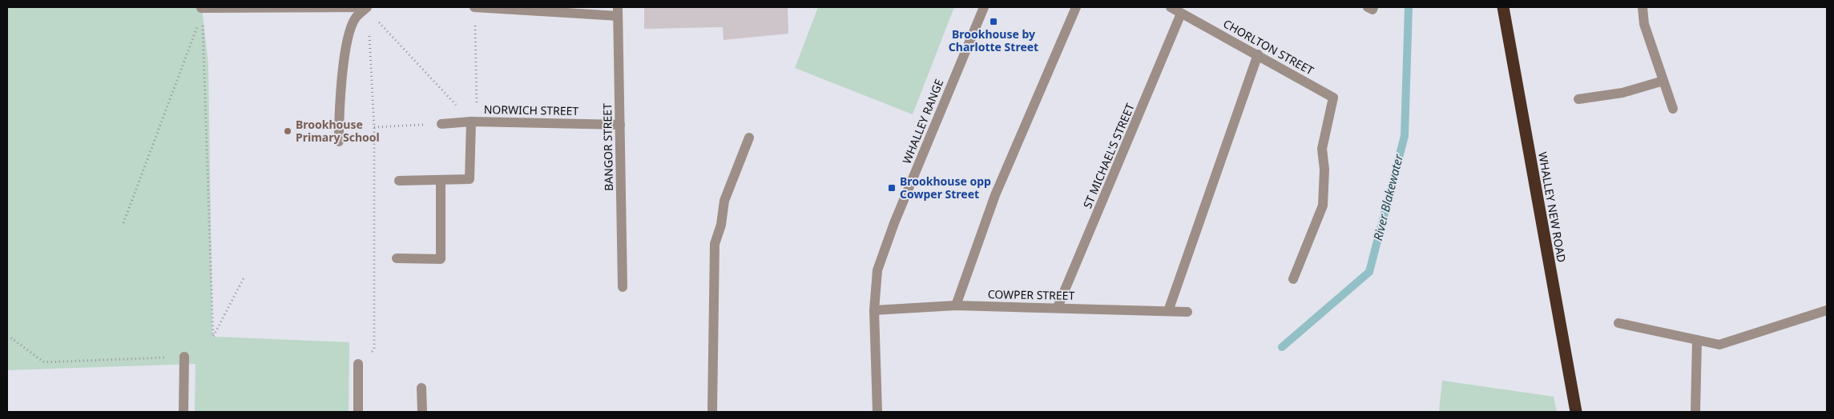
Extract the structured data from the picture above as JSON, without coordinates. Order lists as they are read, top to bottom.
{
  "streets": {
    "highway": ["WHALLEY NEW ROAD"],
    "street": [
      "CHORLTON STREET",
      "NORWICH STREET",
      "WHALLEY RANGE",
      "BANGOR STREET",
      "ST MICHAEL'S STREET",
      "COWPER STREET"
    ]
  },
  "crossings": [
    ["CHORLTON STREET", "ST MICHAEL'S STREET"],
    ["NORWICH STREET", "BANGOR STREET"],
    ["WHALLEY RANGE", "COWPER STREET"],
    ["ST MICHAEL'S STREET", "COWPER STREET"]
  ],
  "water": ["River Blakewater"],
  "places": {
    "transit": ["Brookhouse by Charlotte Street", "Brookhouse opp Cowper Street"],
    "other": ["Brookhouse Primary School"]
  }
}
